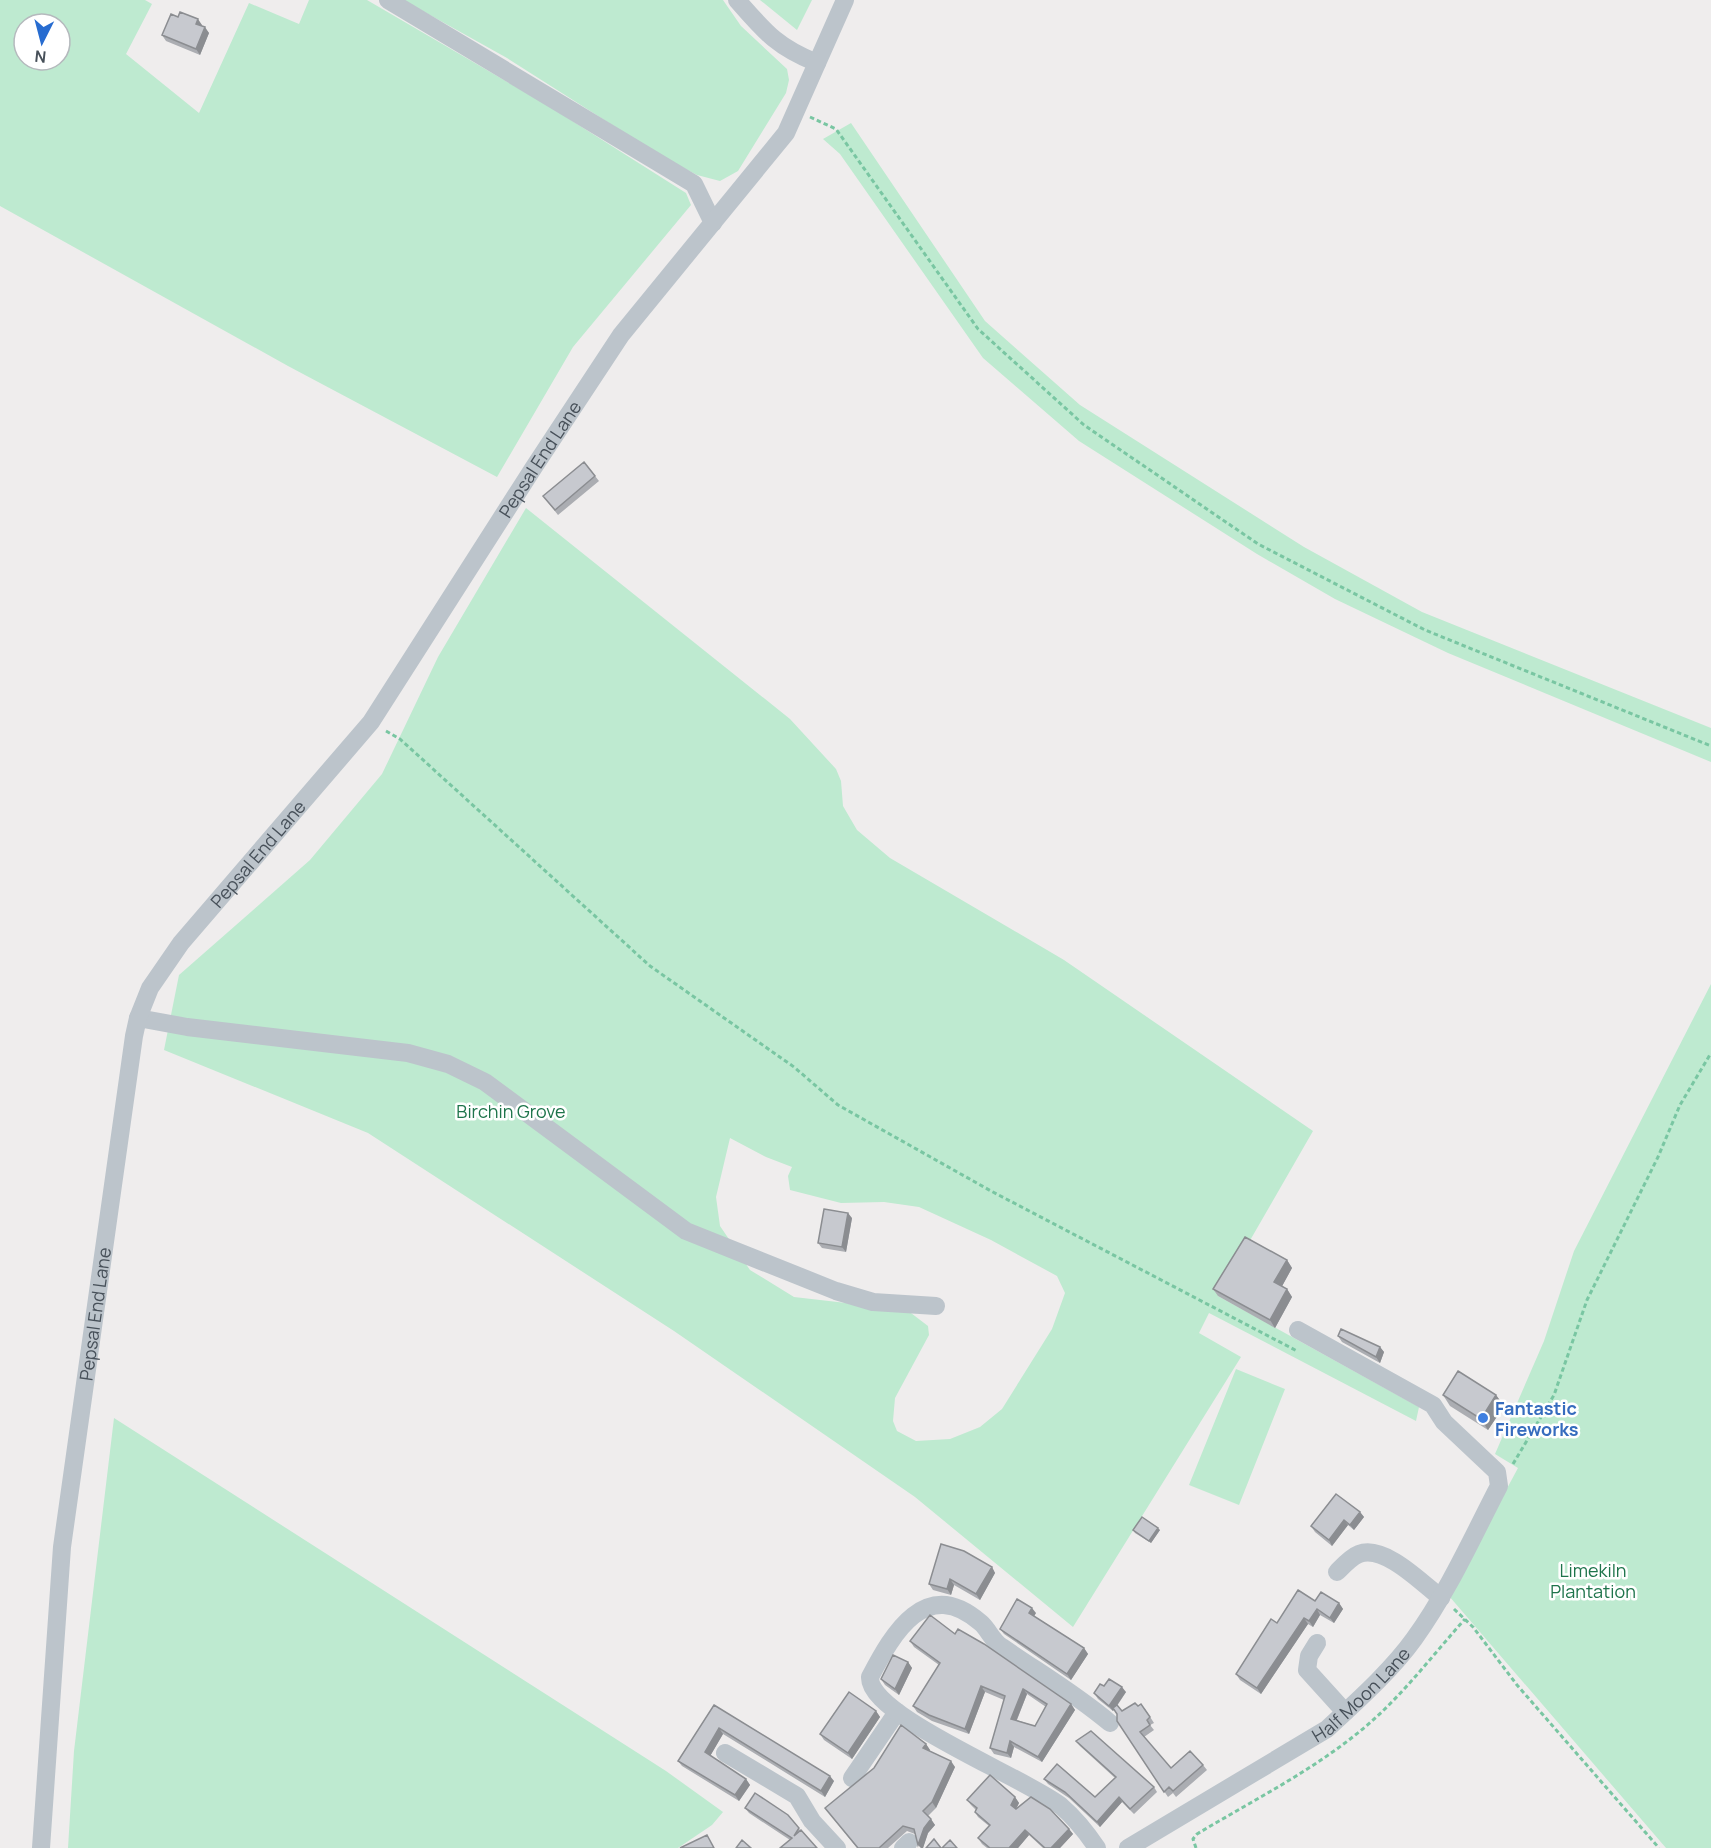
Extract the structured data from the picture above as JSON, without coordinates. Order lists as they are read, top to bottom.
{
  "streets": {
    "street": ["Pepsal End Lane", "Half Moon Lane"]
  },
  "parks": ["Birchin Grove", "Limekiln Plantation"],
  "places": ["Fantastic Fireworks"],
  "north": "bottom"
}
